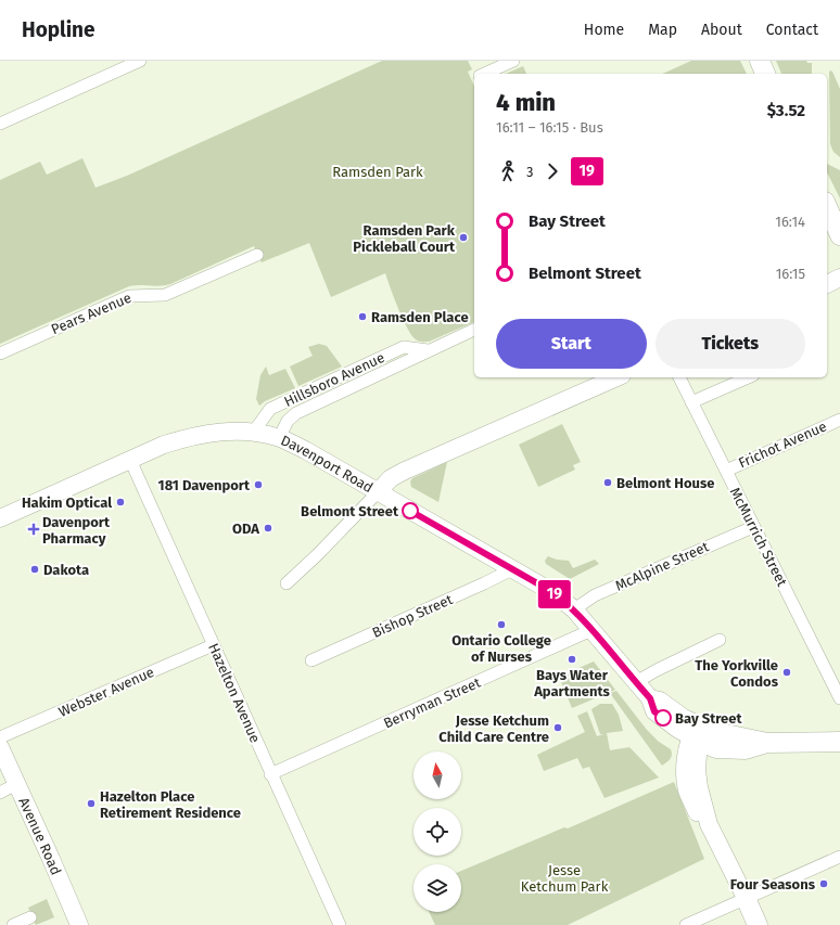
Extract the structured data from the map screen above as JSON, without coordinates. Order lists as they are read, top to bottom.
{
  "streets": {
    "main road": ["Davenport Road", "Avenue Road"],
    "street": [
      "Pears Avenue",
      "Hillsboro Avenue",
      "Frichot Avenue",
      "McMurrich Street",
      "McAlpine Street",
      "Bishop Street",
      "Webster Avenue",
      "Hazelton Avenue",
      "Berryman Street"
    ]
  },
  "crossings": [
    ["Hillsboro Avenue", "Davenport Road"],
    ["Frichot Avenue", "McMurrich Street"],
    ["Davenport Road", "McAlpine Street"],
    ["Davenport Road", "Bishop Street"],
    ["Davenport Road", "Hazelton Avenue"],
    ["Davenport Road", "Berryman Street"],
    ["McMurrich Street", "McAlpine Street"],
    ["Webster Avenue", "Hazelton Avenue"],
    ["Hazelton Avenue", "Berryman Street"]
  ],
  "parks": ["Ramsden Park", "Jesse Ketchum Park"],
  "places": {
    "other": [
      "Ramsden Park Pickleball Court",
      "Ramsden Place",
      "Belmont House",
      "181 Davenport",
      "Hakim Optical",
      "Belmont Street",
      "ODA",
      "Dakota",
      "Ontario College of Nurses",
      "Bays Water Apartments",
      "The Yorkville Condos",
      "Bay Street",
      "Jesse Ketchum Child Care Centre",
      "Hazelton Place Retirement Residence",
      "Four Seasons"
    ],
    "health": ["Davenport Pharmacy"]
  },
  "lines": ["bus line 19"],
  "north": "top",
  "page": {
    "header": "Hopline",
    "nav": [
      "Home",
      "Map",
      "About",
      "Contact"
    ],
    "on_map": "19",
    "heading": ["4 min", "16:11 – 16:15 · Bus", "$3.52"],
    "legs": ["3", "19"],
    "list": [
      {
        "name": "Bay Street",
        "value": "16:14"
      },
      {
        "name": "Belmont Street",
        "value": "16:15"
      }
    ],
    "buttons": ["Start", "Tickets"]
  }
}
